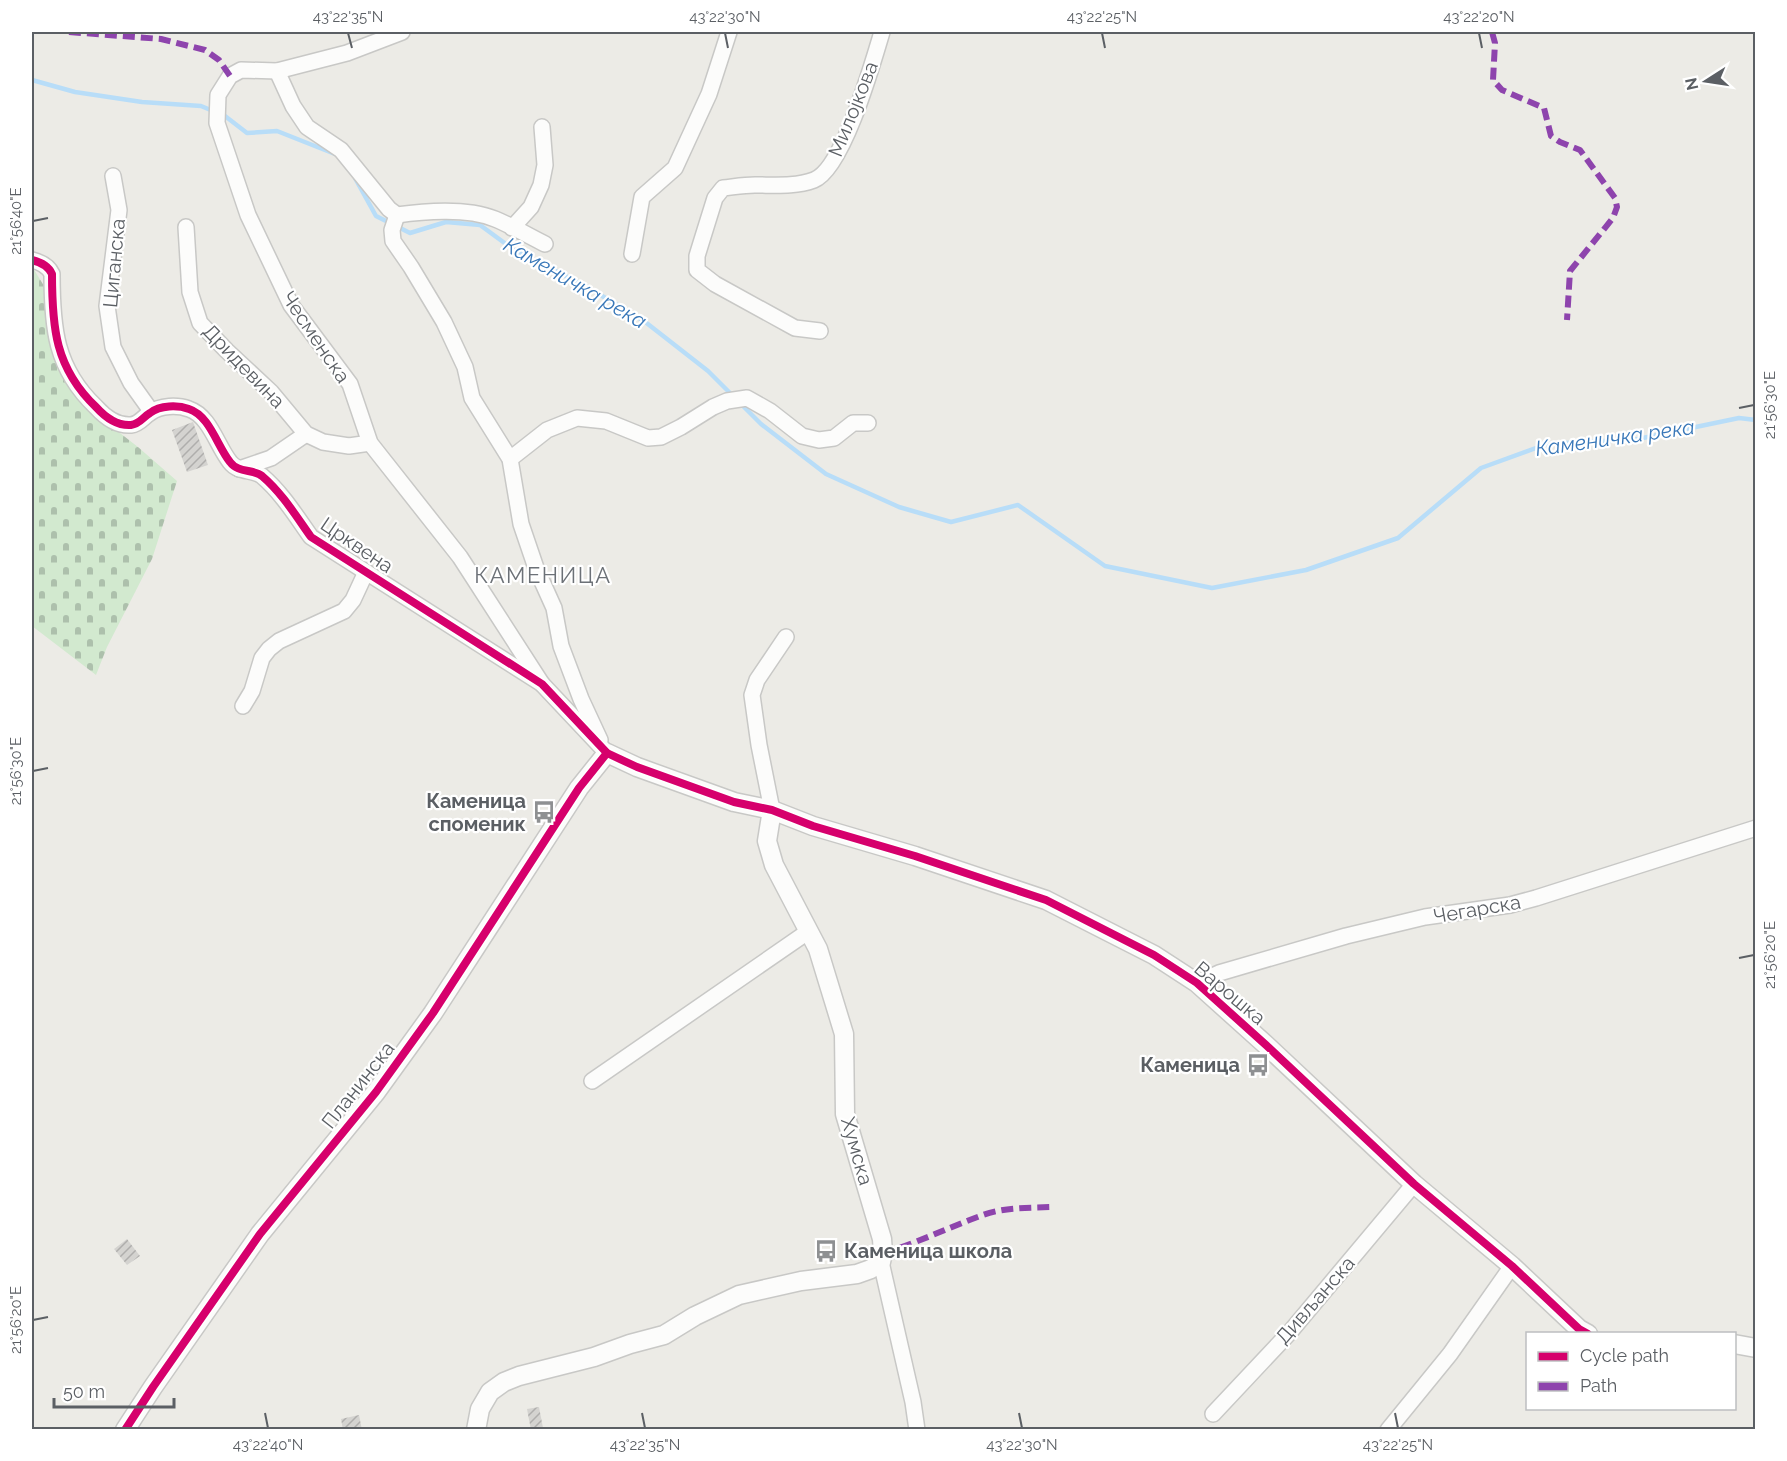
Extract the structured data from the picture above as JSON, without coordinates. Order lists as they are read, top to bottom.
{
  "streets": {
    "street": [
      "Милојкова",
      "Циганска",
      "Чесменска",
      "Дридевина",
      "Црквена",
      "Чегарска",
      "Варошка",
      "Планинска",
      "Хумска",
      "Дивљанска"
    ]
  },
  "crossings": [
    ["Чесменска", "Црквена"],
    ["Црквена", "Варошка"],
    ["Црквена", "Планинска"],
    ["Црквена", "Хумска"],
    ["Чегарска", "Варошка"],
    ["Варошка", "Хумска"],
    ["Варошка", "Дивљанска"]
  ],
  "districts": ["КАМЕНИЦА"],
  "water": ["Каменичка река"],
  "places": {
    "bus stop": ["Каменица споменик", "Каменица", "Каменица школа"]
  },
  "legend": ["Cycle path", "Path"],
  "scale_bar": "50 m",
  "north": "left",
  "coordinates": [
    "43°22'35\"N",
    "43°22'30\"N",
    "43°22'25\"N",
    "43°22'20\"N",
    "21°56'40\"E",
    "21°56'30\"E",
    "21°56'20\"E",
    "43°22'40\"N"
  ]
}
